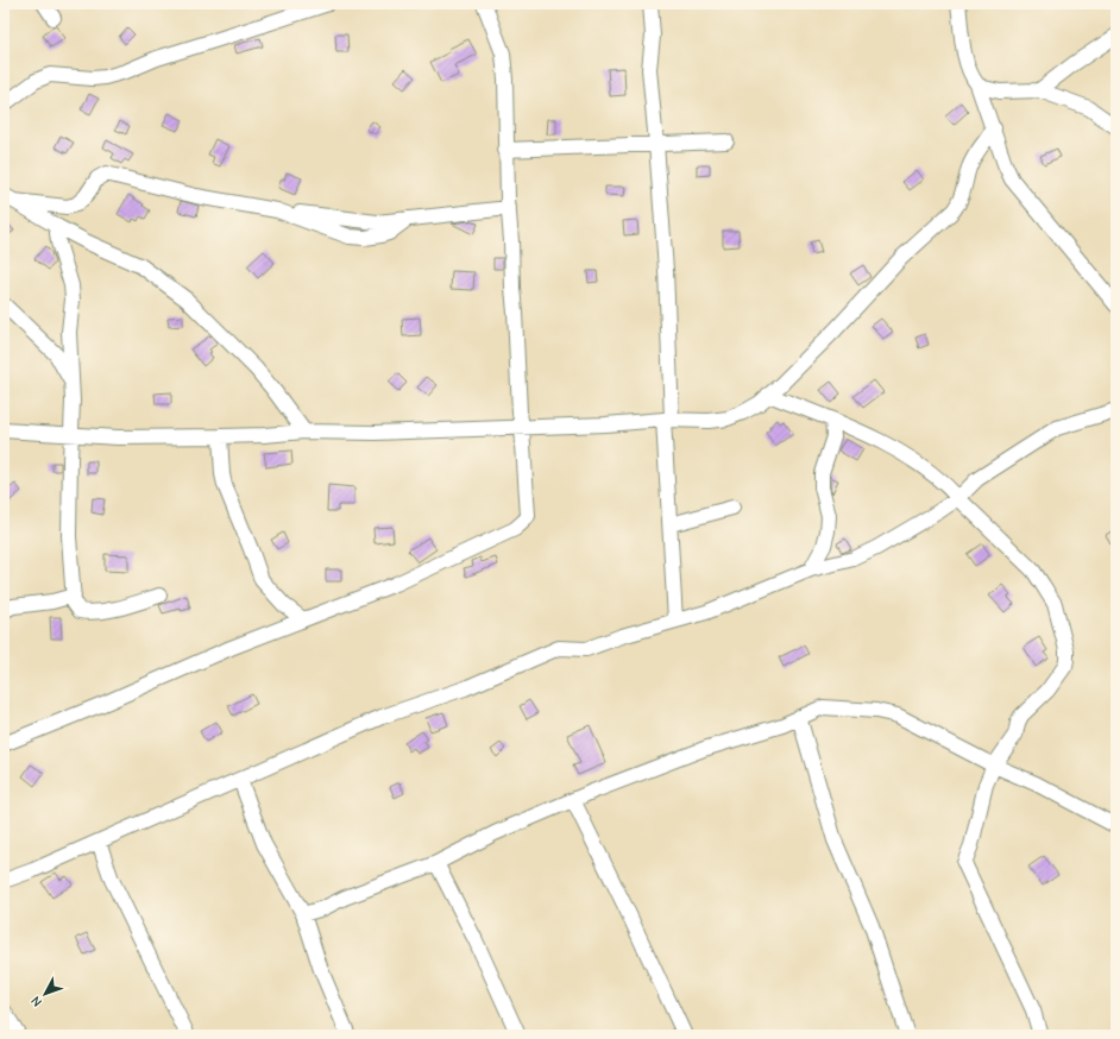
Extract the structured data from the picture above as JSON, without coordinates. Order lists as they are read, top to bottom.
{
  "north": "bottom left"
}
